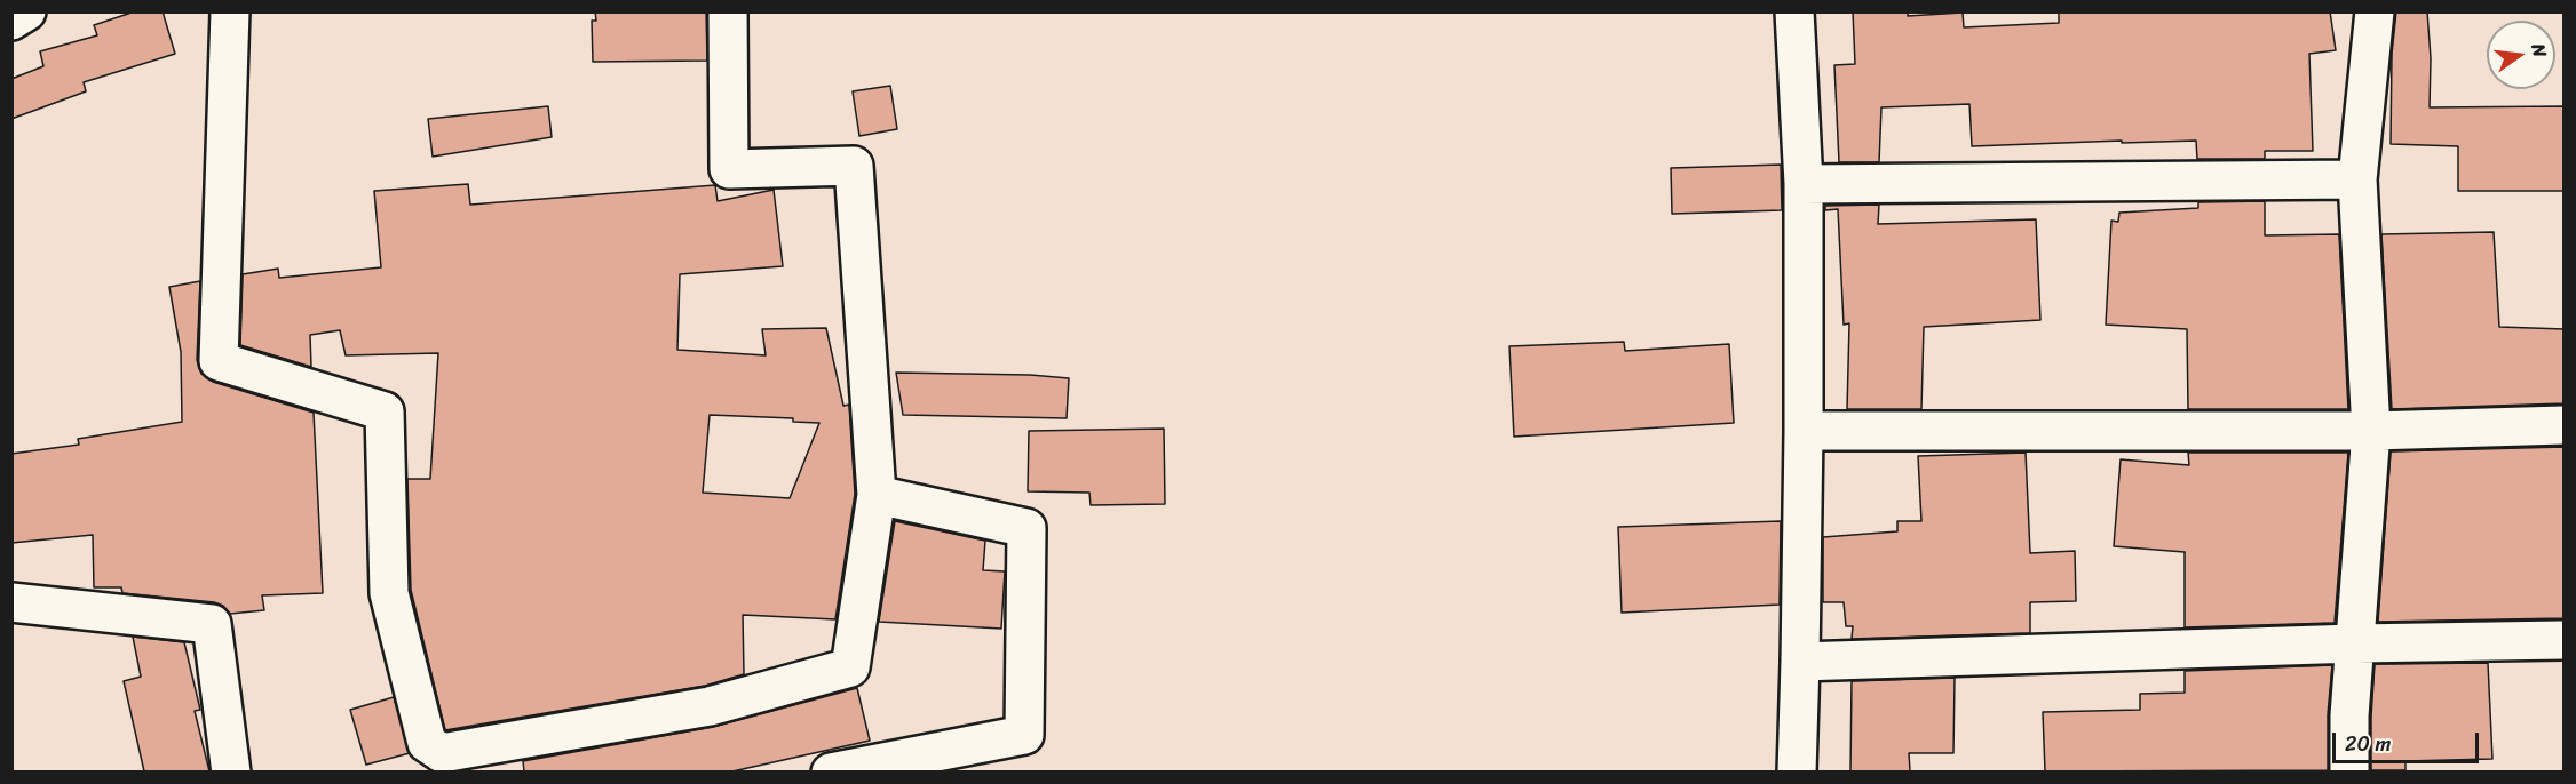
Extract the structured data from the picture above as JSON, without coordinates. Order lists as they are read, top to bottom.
{
  "scale_bar": "20 m",
  "north": "right"
}
